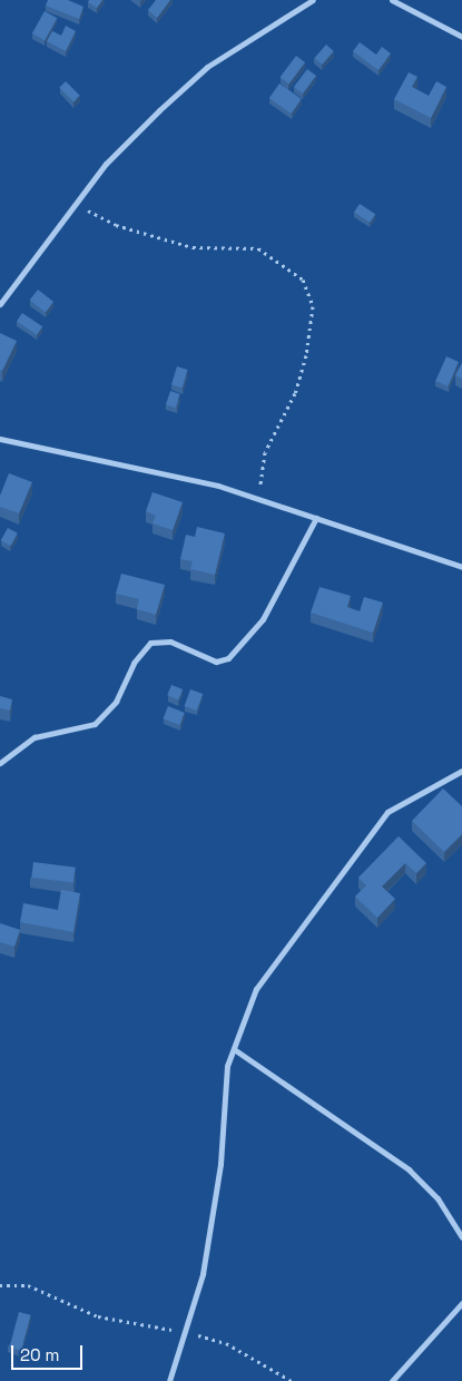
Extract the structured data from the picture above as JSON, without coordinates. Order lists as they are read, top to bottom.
{
  "scale_bar": "20 m"
}
